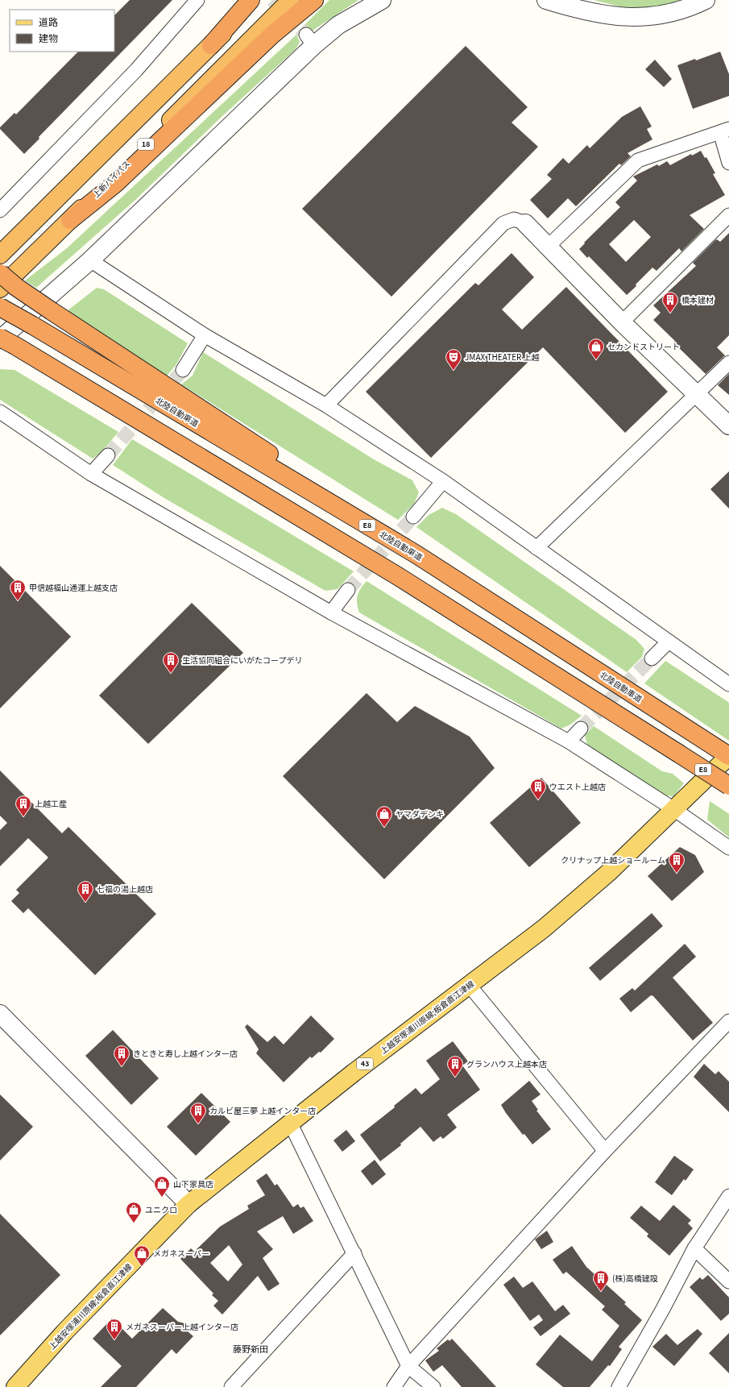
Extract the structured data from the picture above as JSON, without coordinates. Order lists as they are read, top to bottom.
{
  "streets": {
    "highway": [
      "18",
      "上新バイパス",
      "北陸自動車道",
      "E8"
    ],
    "main road": ["上越安塚浦川原線;板倉直江津線", "43"]
  },
  "crossings": [
    ["北陸自動車道", "上越安塚浦川原線;板倉直江津線"]
  ],
  "districts": ["藤野新田"],
  "places": {
    "building": [
      "橋本建材",
      "甲信越福山通運上越支店",
      "生活協同組合にいがたコープデリ",
      "ウエスト上越店",
      "上越工産",
      "クリナップ上越ショールーム",
      "七福の湯上越店",
      "きときと寿し上越インター店",
      "グランハウス上越本店",
      "カルビ屋三夢 上越インター店",
      "(株)高橋建設",
      "メガネスーパー上越インター店"
    ],
    "shop": [
      "セカンドストリート",
      "ヤマダデンキ",
      "山下家具店",
      "ユニクロ",
      "メガネスーパー"
    ],
    "theatre": ["JMAX THEATER 上越"]
  },
  "legend": ["道路", "建物"]
}
